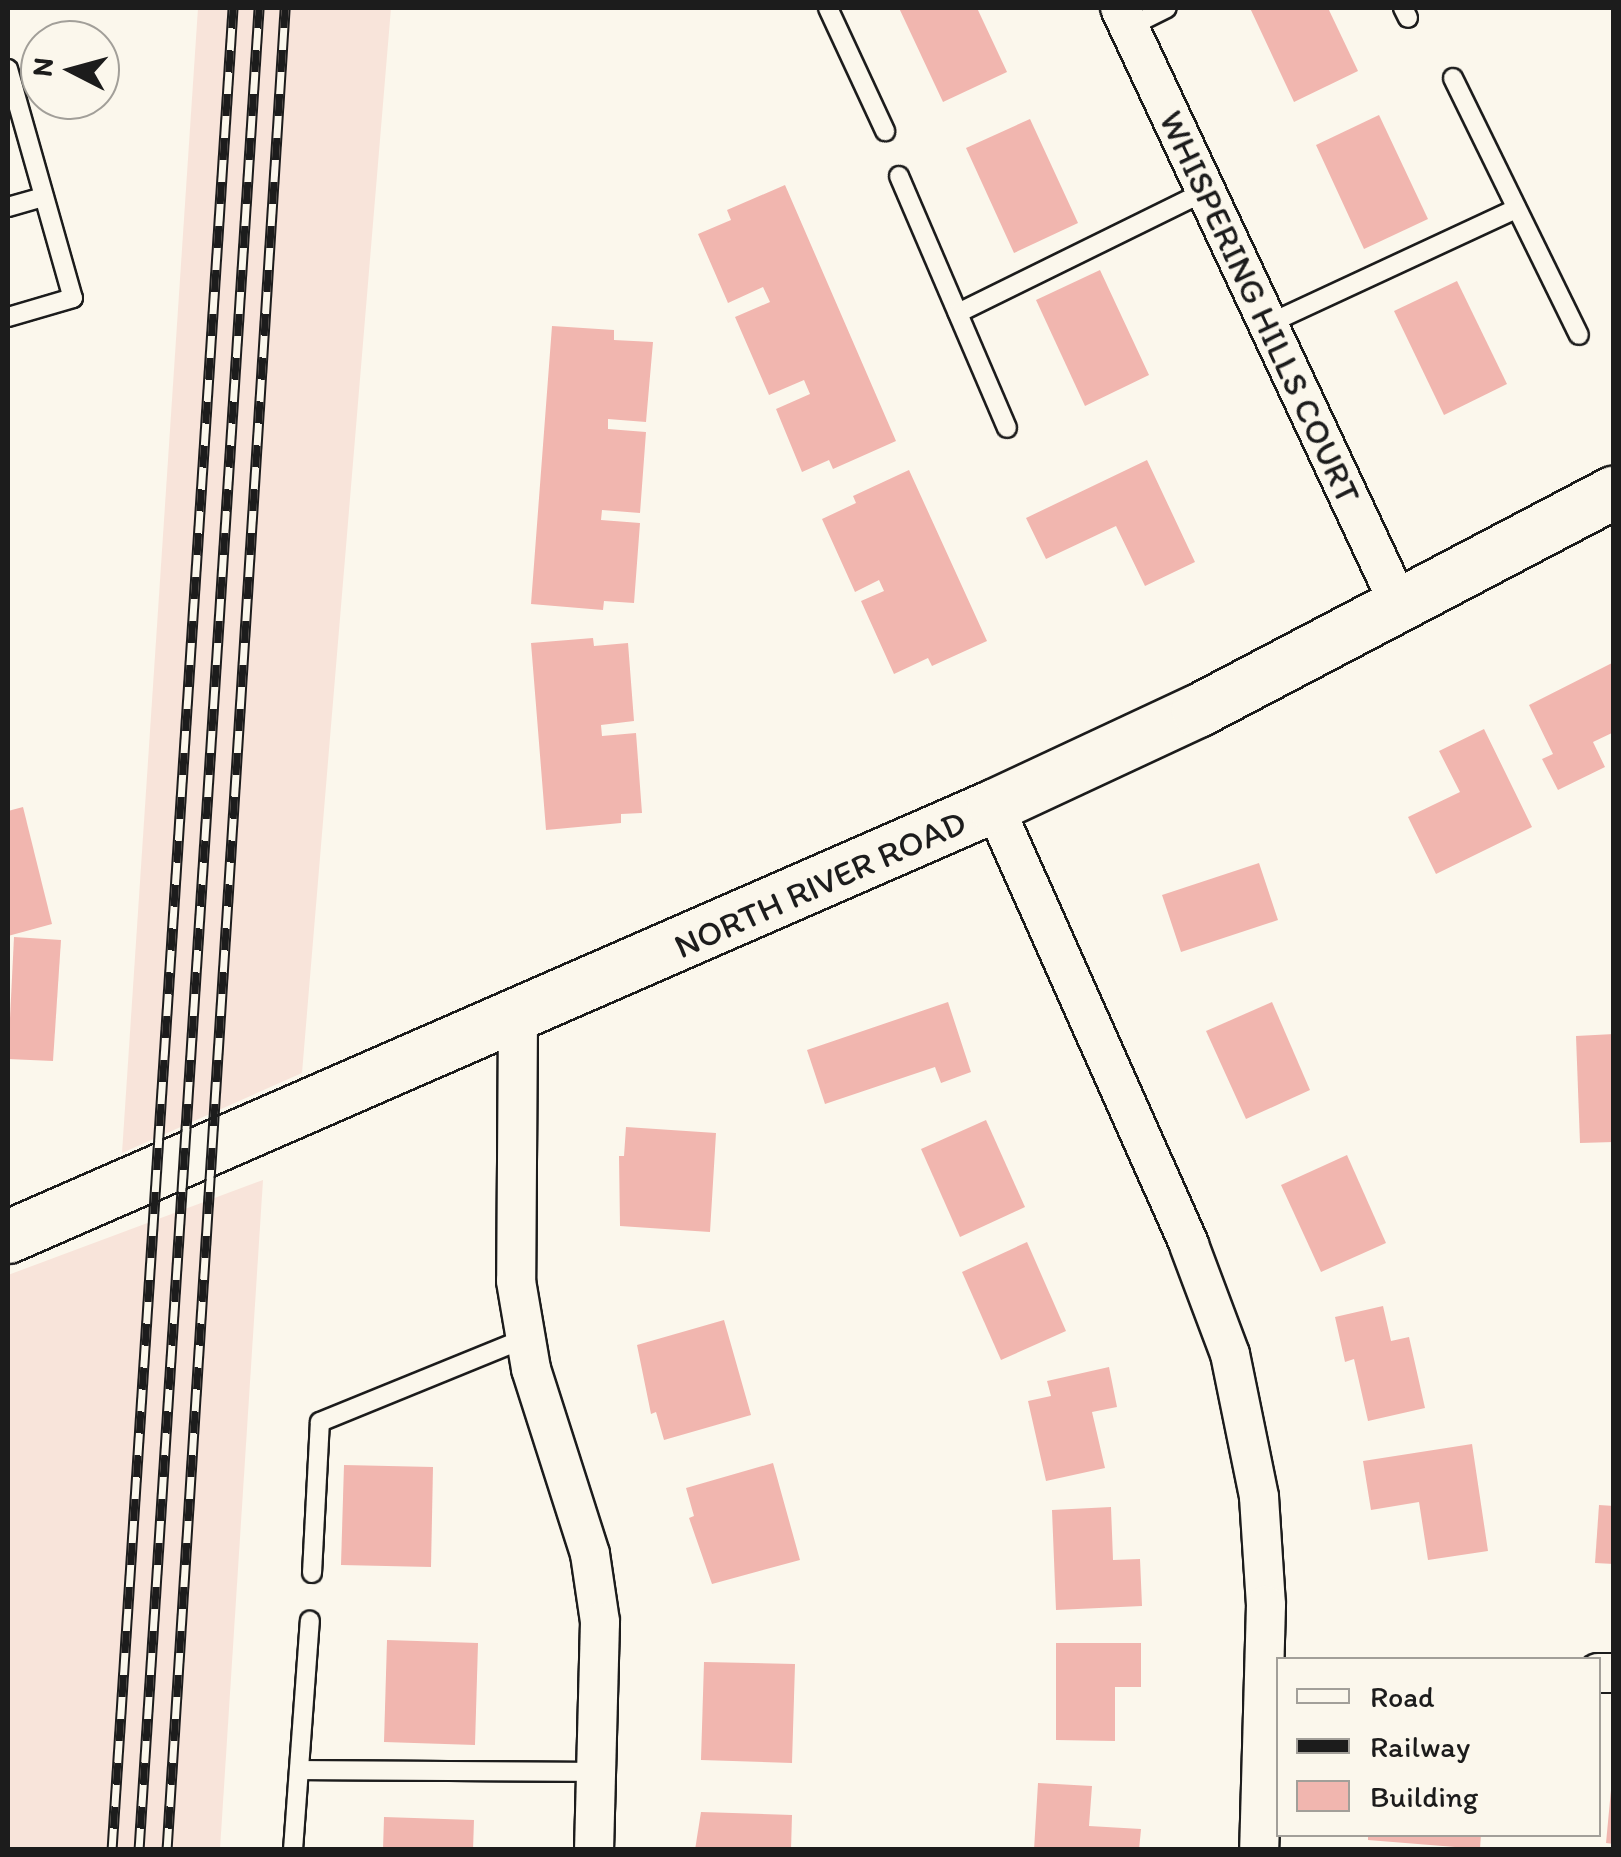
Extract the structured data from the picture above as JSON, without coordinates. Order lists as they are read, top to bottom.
{
  "streets": {
    "street": ["WHISPERING HILLS COURT", "NORTH RIVER ROAD"]
  },
  "crossings": [
    ["WHISPERING HILLS COURT", "NORTH RIVER ROAD"]
  ],
  "legend": ["Road", "Railway", "Building"],
  "north": "left"
}
